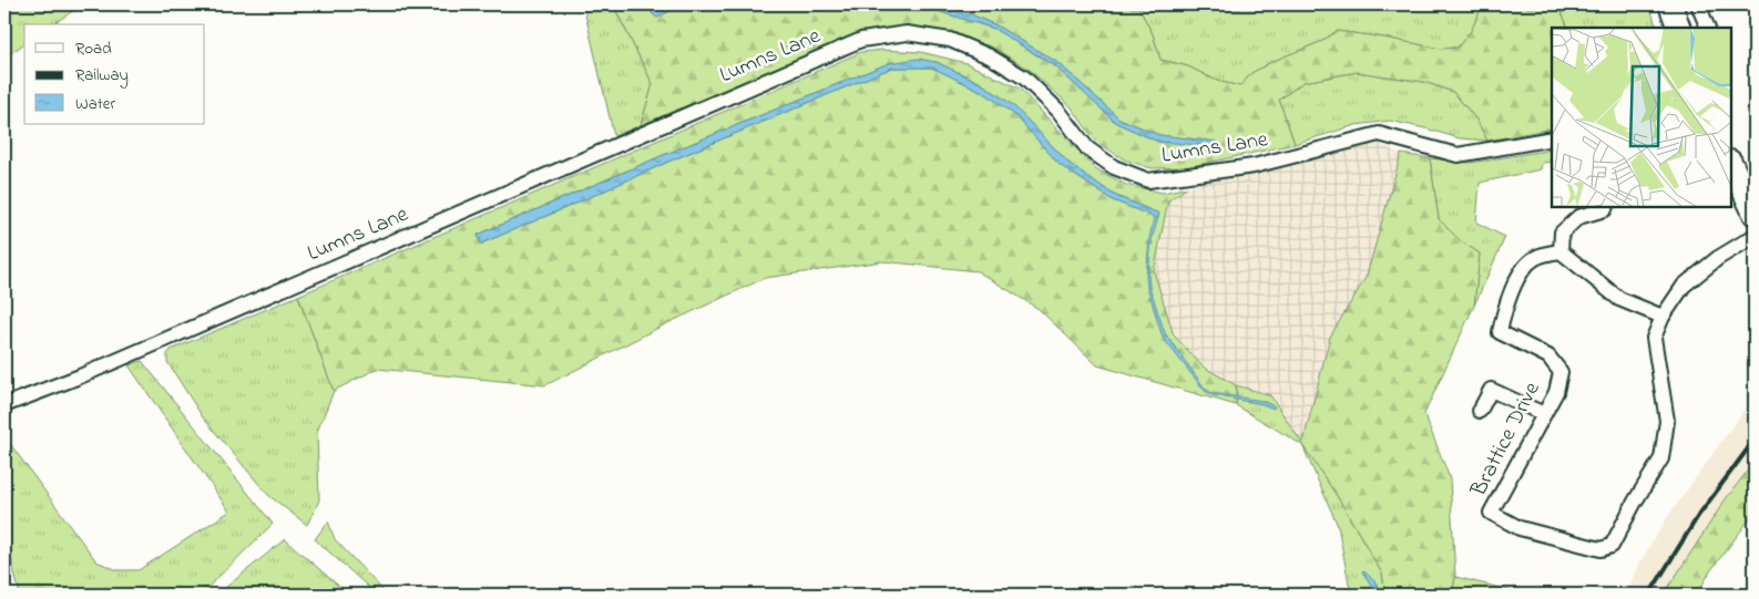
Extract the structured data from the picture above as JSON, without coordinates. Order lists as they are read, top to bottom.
{
  "streets": {
    "street": ["Lumns Lane", "Brattice Drive"]
  },
  "legend": ["Road", "Railway", "Water"]
}
